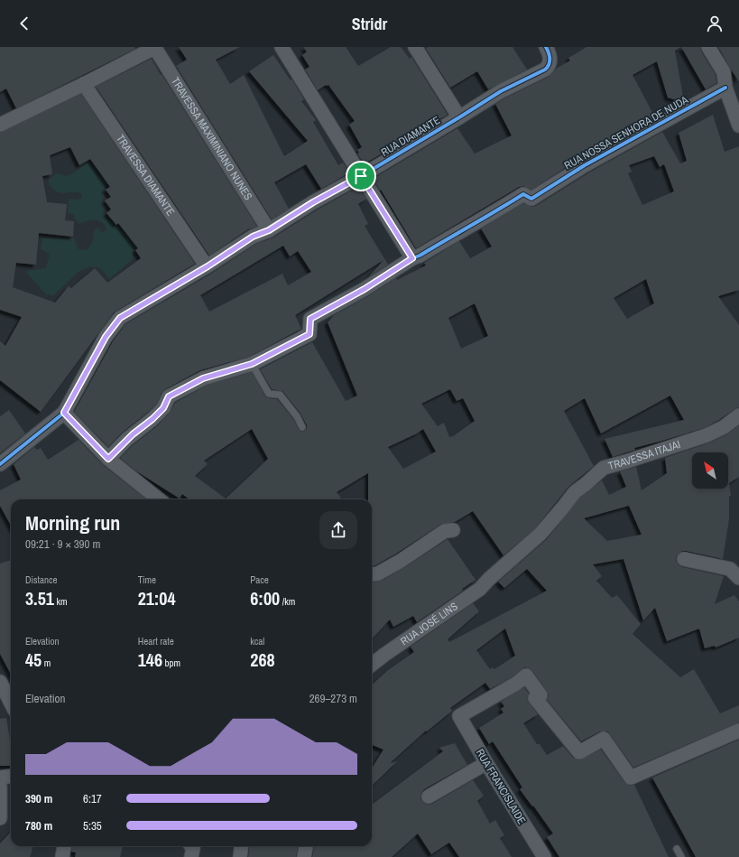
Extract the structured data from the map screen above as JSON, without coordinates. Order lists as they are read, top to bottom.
{
  "streets": {
    "street": [
      "RUA NOSSA SENHORA DE NUDA",
      "RUA DIAMANTE",
      "TRAVESSA MAXIMINIANO NUNES",
      "TRAVESSA DIAMANTE",
      "TRAVESSA ITAJAI",
      "RUA JOSÉ LINS",
      "RUA FRANCISLAIDE"
    ]
  },
  "crossings": [
    ["RUA DIAMANTE", "TRAVESSA MAXIMINIANO NUNES"],
    ["RUA DIAMANTE", "TRAVESSA DIAMANTE"],
    ["TRAVESSA ITAJAI", "RUA JOSÉ LINS"]
  ],
  "north": "top left",
  "page": {
    "header": "Stridr",
    "heading": ["Morning run", "09:21 · 9 × 390 m"],
    "stats": [
      ["Distance", "3.51 km"],
      ["Time", "21:04"],
      ["Pace", "6:00 /km"],
      ["Elevation", "45 m"],
      ["Heart rate", "146 bpm"],
      ["kcal", "268"]
    ],
    "chart": ["Elevation", "269–273 m"],
    "list": [
      {
        "name": "390 m",
        "note": "6:17"
      },
      {
        "name": "780 m",
        "note": "5:35"
      }
    ]
  }
}
